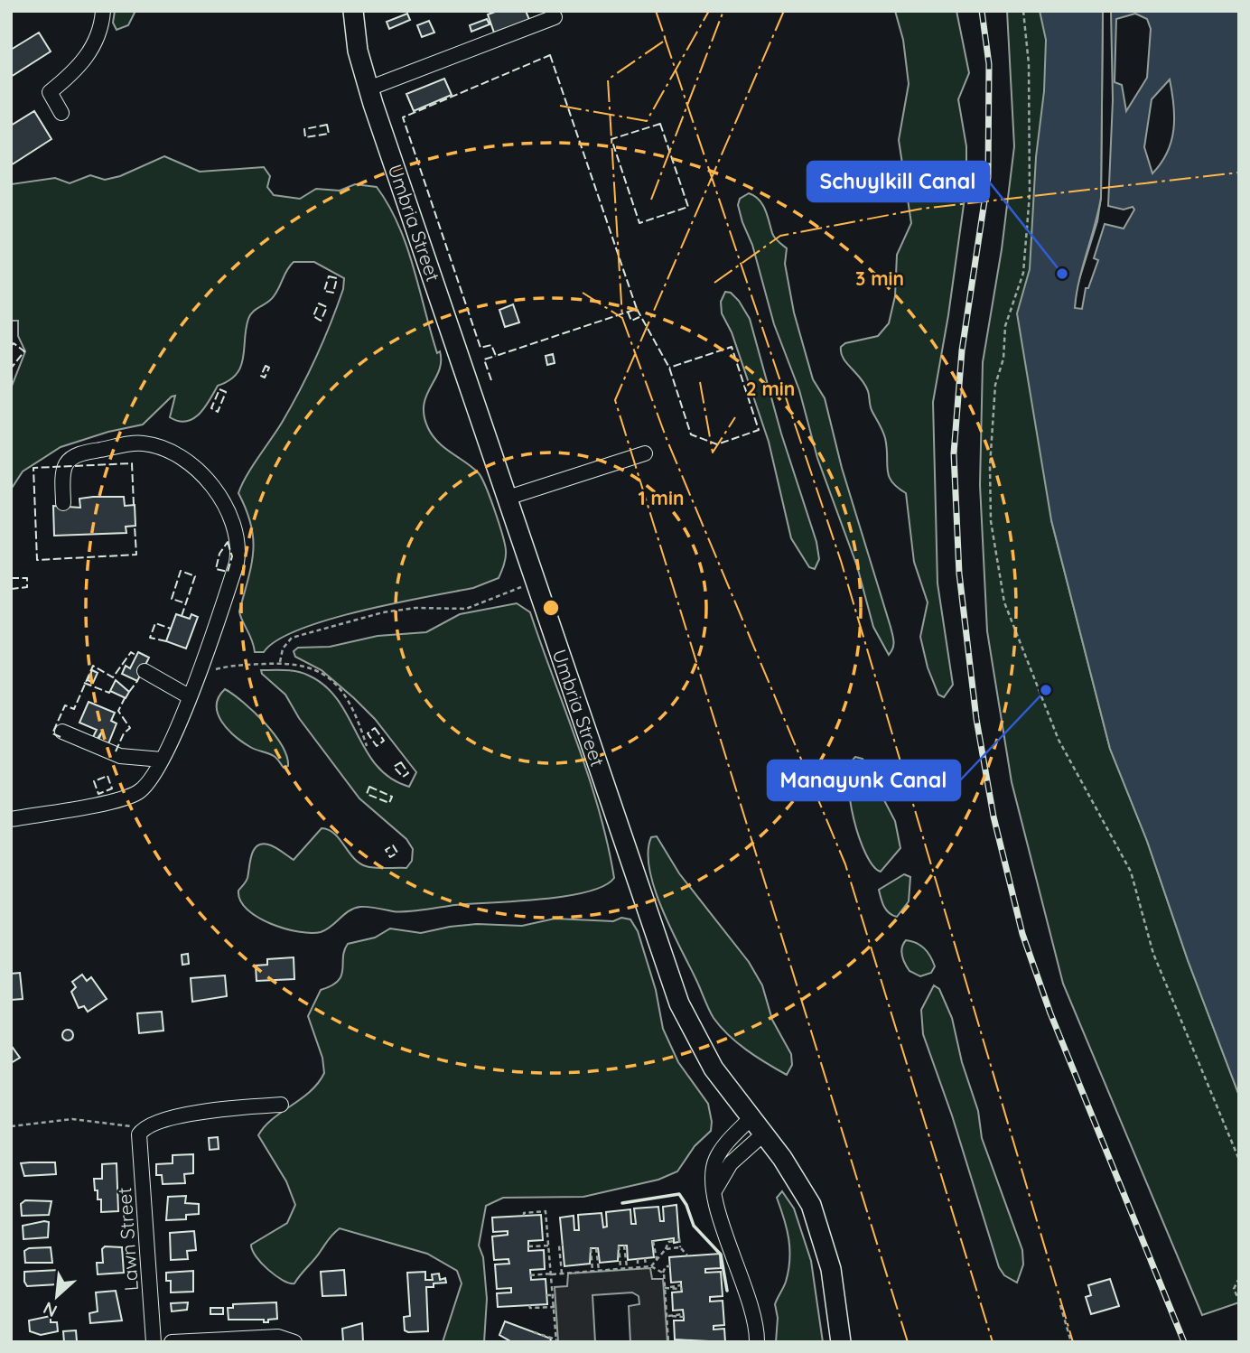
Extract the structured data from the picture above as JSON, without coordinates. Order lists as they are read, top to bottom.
{
  "streets": {
    "main road": ["Umbria Street"],
    "street": ["Lawn Street"]
  },
  "places": ["Schuylkill Canal", "Manayunk Canal"],
  "north": "bottom left",
  "rings": ["3 min", "2 min", "1 min"]
}
